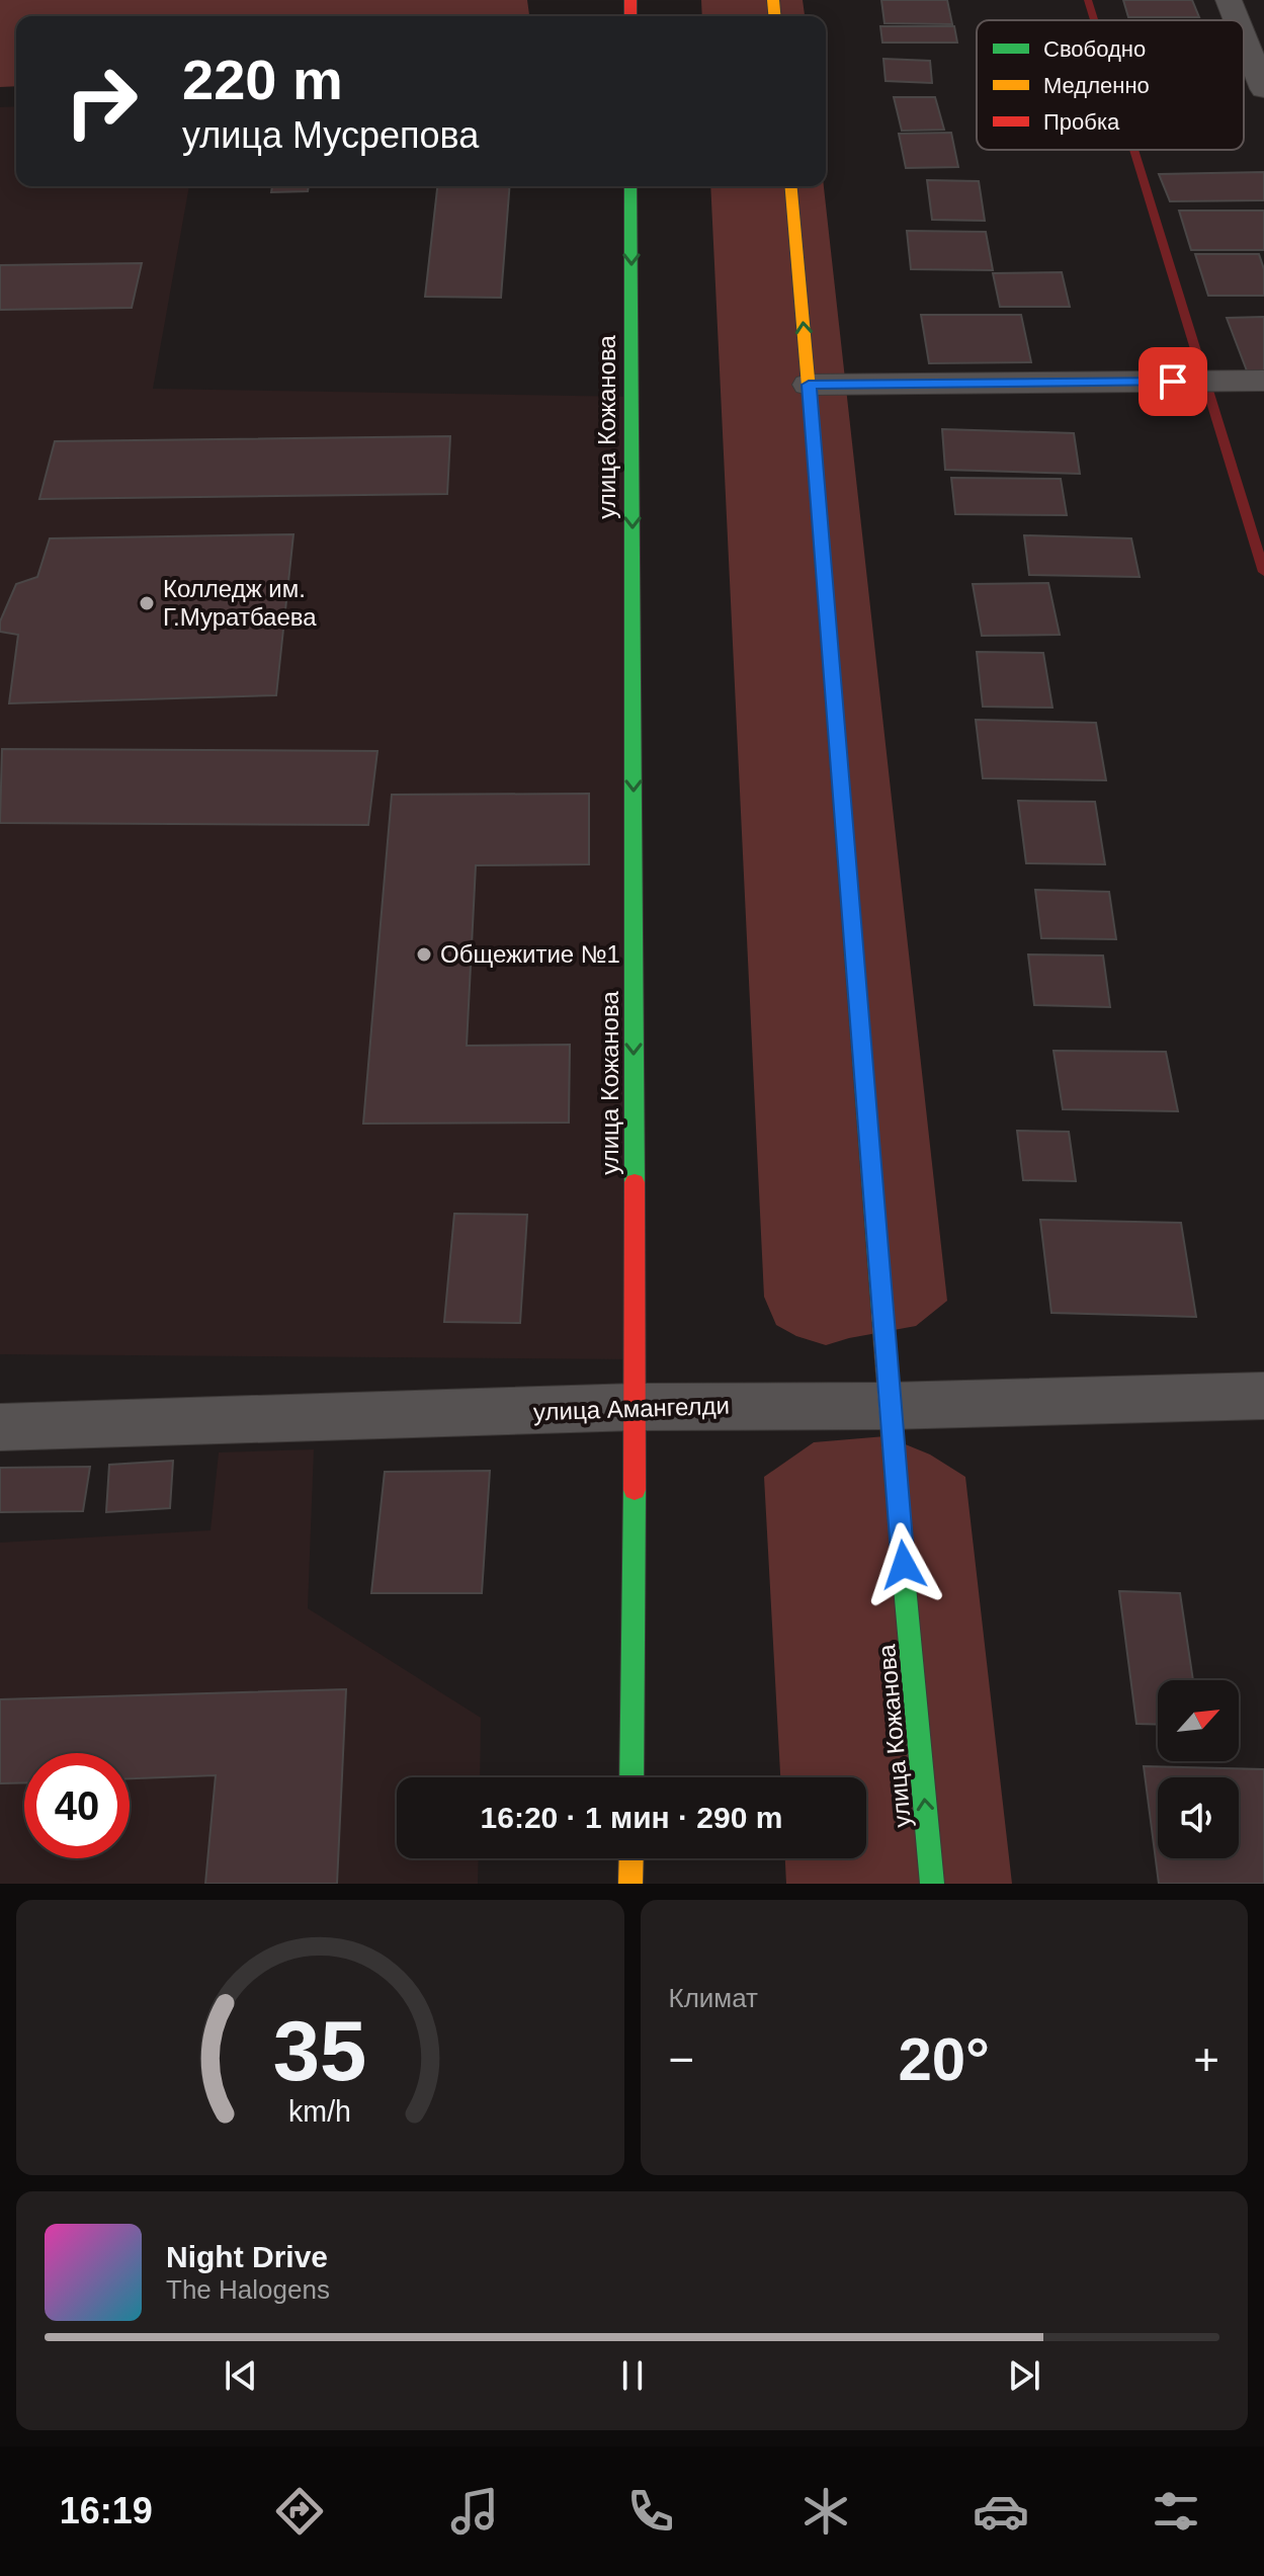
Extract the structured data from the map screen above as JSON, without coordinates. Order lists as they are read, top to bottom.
{
  "streets": {
    "street": ["улица Кожанова", "улица Амангелди"]
  },
  "crossings": [
    ["улица Кожанова", "улица Амангелди"]
  ],
  "places": ["Колледж им. Г.Муратбаева", "Общежитие №1"],
  "legend": ["Свободно", "Медленно", "Пробка"],
  "north": "top right",
  "page": {
    "turn": ["220 m", "улица Мусрепова"],
    "limit": "40",
    "trip": "16:20 · 1 мин · 290 m",
    "tile": "Климат",
    "heat": ["−", "20°", "+"],
    "song": ["Night Drive", "The Halogens"],
    "tabs": "16:19",
    "gauge": ["35", "km/h"]
  }
}
